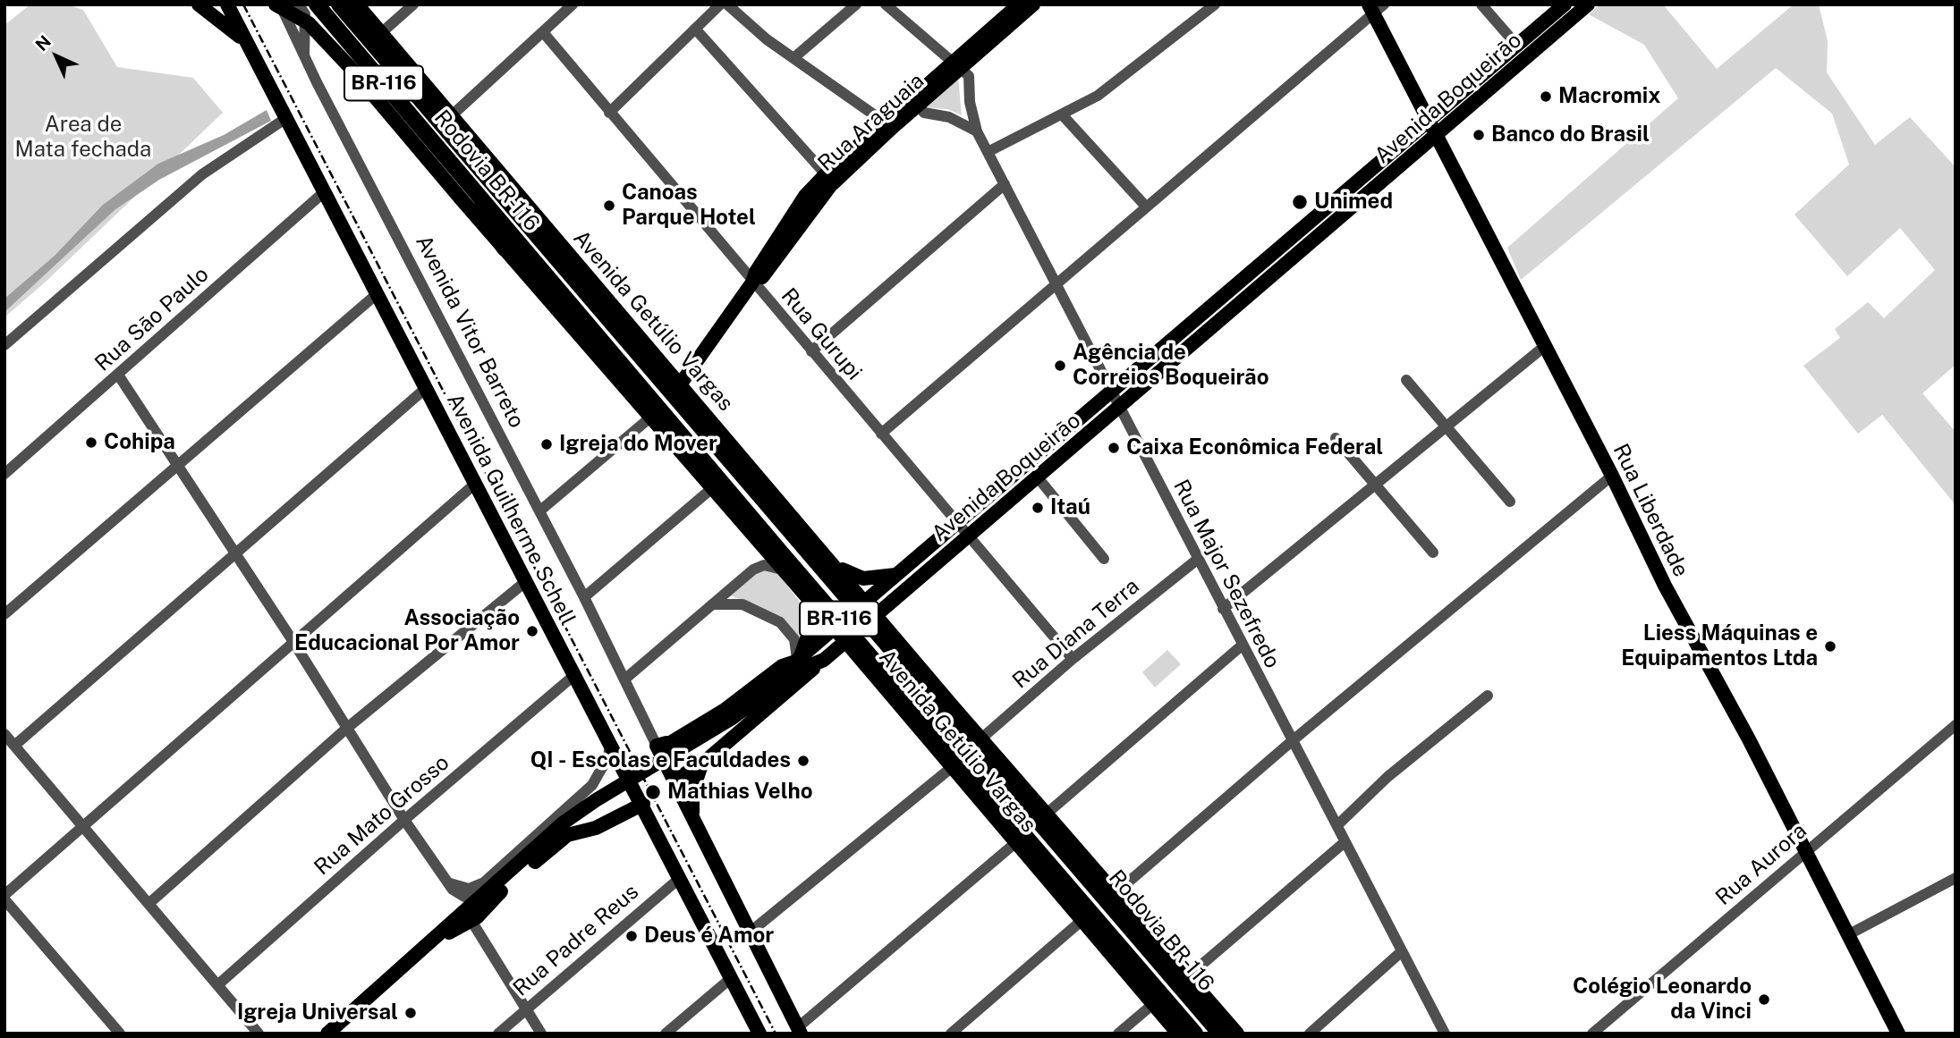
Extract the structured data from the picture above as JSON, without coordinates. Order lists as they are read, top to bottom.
{
  "streets": {
    "highway": ["BR-116", "Rodovia BR-116"],
    "main road": [
      "Avenida Boqueirão",
      "Rua Araguaia",
      "Avenida Getúlio Vargas",
      "Avenida Guilherme Schell",
      "Rua Liberdade"
    ],
    "street": [
      "Rua São Paulo",
      "Avenida Vitor Barreto",
      "Rua Gurupi",
      "Rua Major Sezefredo",
      "Rua Diana Terra",
      "Rua Mato Grosso",
      "Rua Aurora",
      "Rua Padre Reus"
    ]
  },
  "crossings": [
    ["BR-116", "Rodovia BR-116"],
    ["BR-116", "Avenida Getúlio Vargas"],
    ["Avenida Boqueirão", "Avenida Getúlio Vargas"],
    ["Avenida Boqueirão", "Rua Gurupi"],
    ["Avenida Boqueirão", "Rua Liberdade"],
    ["Avenida Boqueirão", "Rua Major Sezefredo"],
    ["Rua Araguaia", "Avenida Getúlio Vargas"],
    ["Rua Araguaia", "Rua Gurupi"],
    ["Rua Araguaia", "Rua Major Sezefredo"],
    ["Rodovia BR-116", "Avenida Getúlio Vargas"],
    ["Rua São Paulo", "Avenida Guilherme Schell"],
    ["Avenida Getúlio Vargas", "Avenida Vitor Barreto"],
    ["Avenida Getúlio Vargas", "Rua Diana Terra"],
    ["Rua Gurupi", "Rua Diana Terra"],
    ["Avenida Guilherme Schell", "Rua Mato Grosso"],
    ["Avenida Guilherme Schell", "Rua Padre Reus"],
    ["Rua Liberdade", "Rua Aurora"],
    ["Rua Major Sezefredo", "Rua Diana Terra"]
  ],
  "parks": ["Area de Mata fechada"],
  "places": [
    "Macromix",
    "Banco do Brasil",
    "Unimed",
    "Canoas Parque Hotel",
    "Agência de Correios Boqueirão",
    "Cohipa",
    "Igreja do Mover",
    "Caixa Econômica Federal",
    "Itaú",
    "Associação Educacional Por Amor",
    "Liess Máquinas e Equipamentos Ltda",
    "QI - Escolas e Faculdades",
    "Mathias Velho",
    "Deus é Amor",
    "Colégio Leonardo da Vinci",
    "Igreja Universal"
  ],
  "north": "top left"
}
